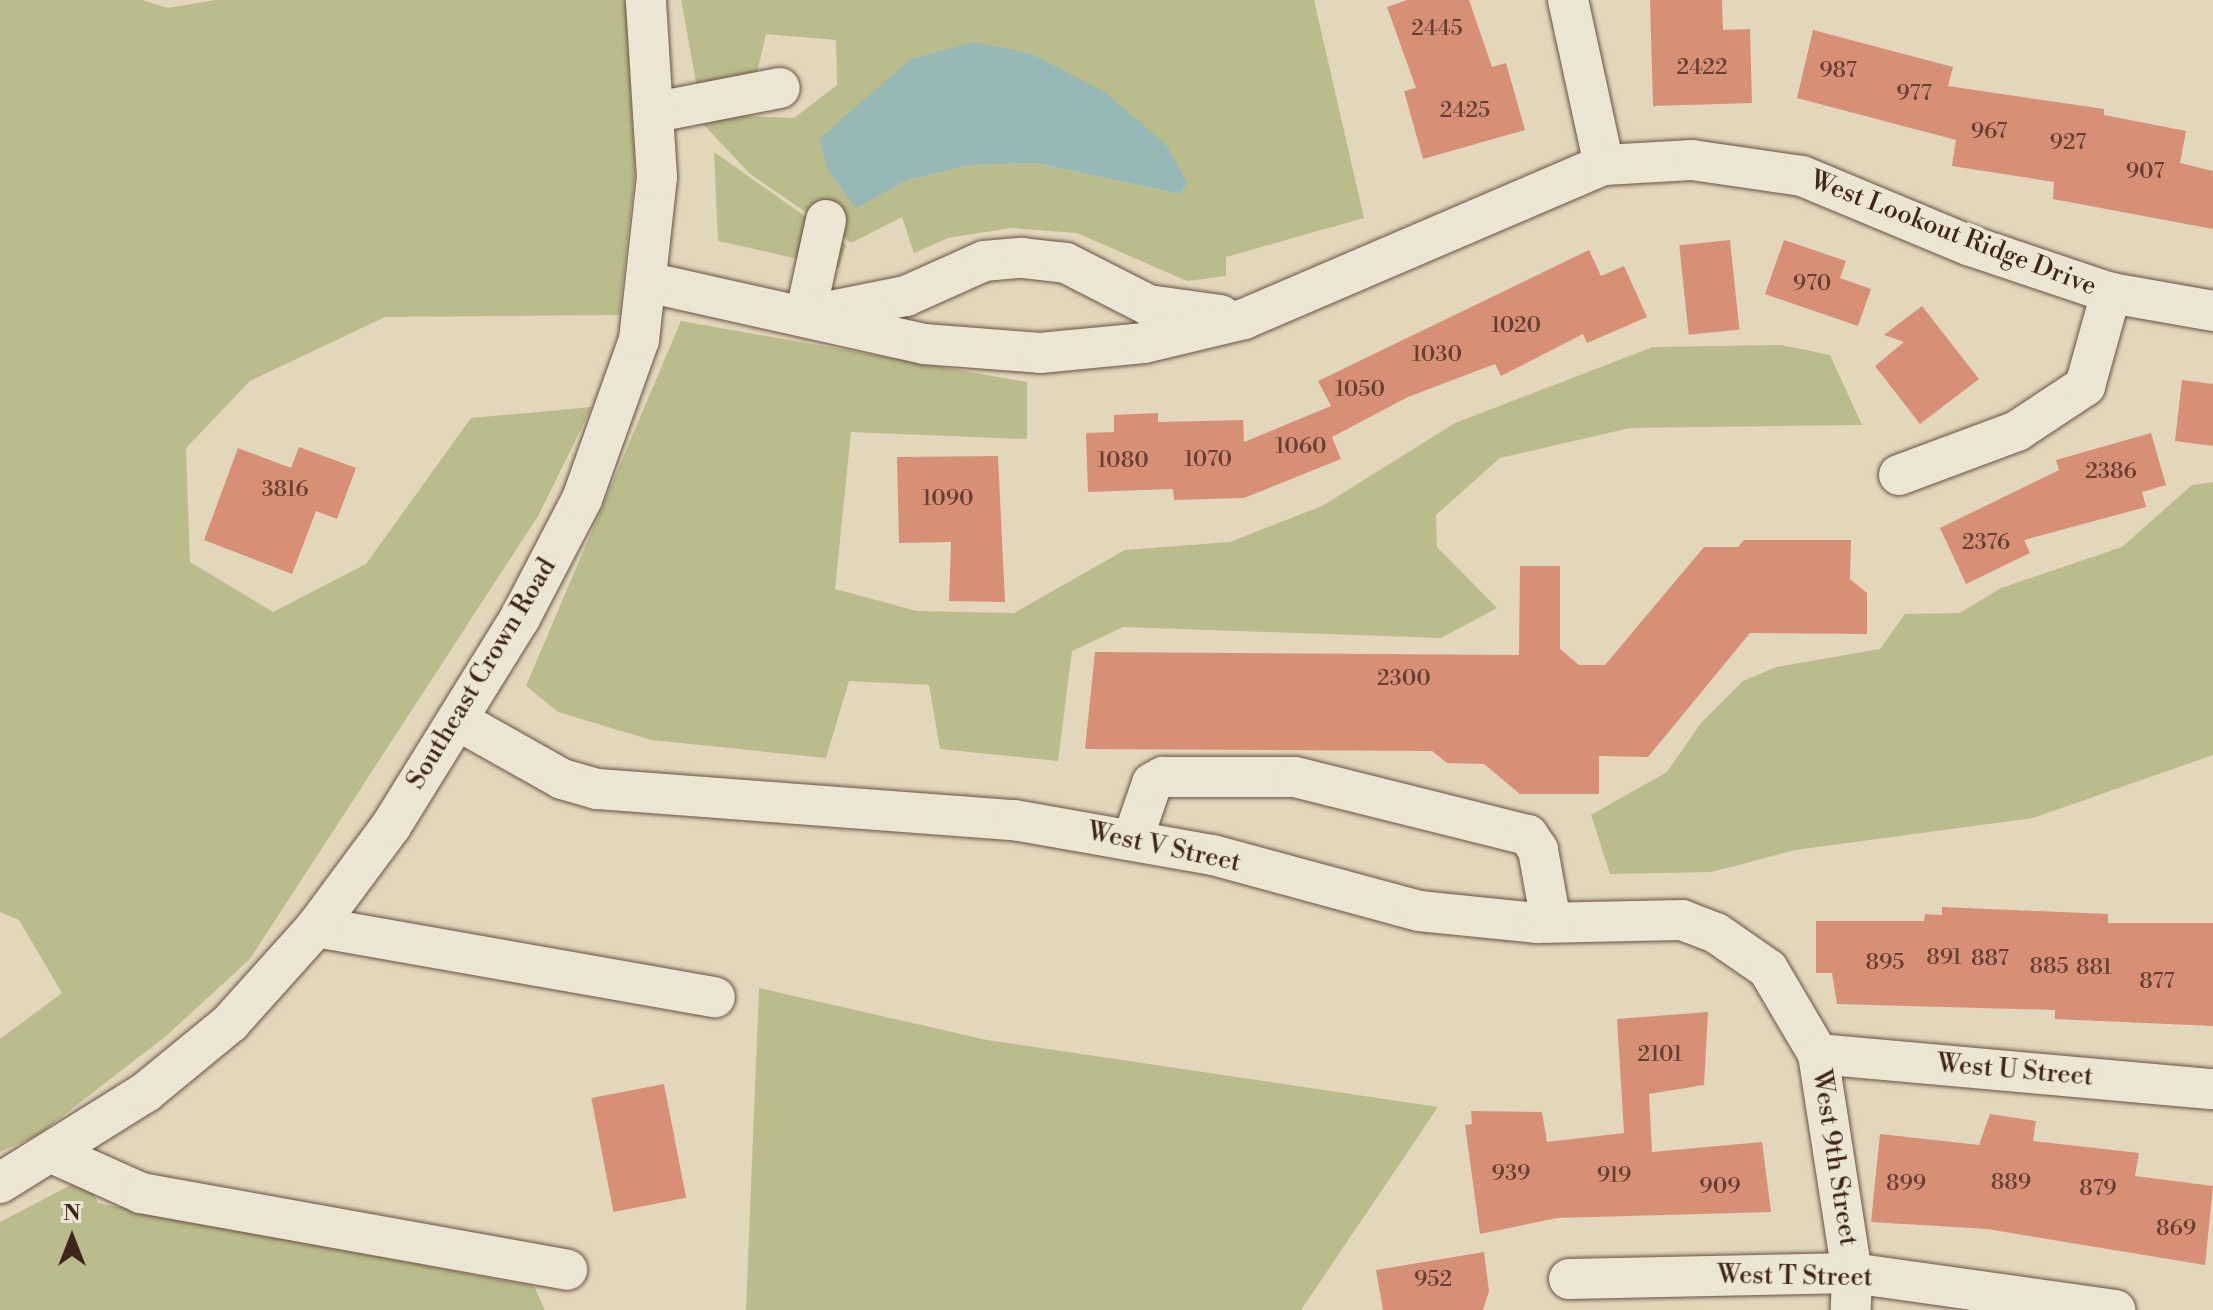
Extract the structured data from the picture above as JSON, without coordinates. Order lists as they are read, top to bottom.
{
  "streets": {
    "street": [
      "West Lookout Ridge Drive",
      "Southeast Crown Road",
      "West V Street",
      "West U Street",
      "West 9th Street",
      "West T Street"
    ]
  },
  "crossings": [
    ["West Lookout Ridge Drive", "Southeast Crown Road"],
    ["Southeast Crown Road", "West V Street"],
    ["West V Street", "West U Street"],
    ["West V Street", "West 9th Street"],
    ["West U Street", "West 9th Street"],
    ["West 9th Street", "West T Street"]
  ],
  "house_numbers": [
    "2445",
    "2422",
    "987",
    "977",
    "2425",
    "967",
    "927",
    "907",
    "970",
    "1020",
    "1030",
    "1050",
    "1060",
    "1070",
    "1080",
    "2386",
    "3816",
    "1090",
    "2376",
    "2300",
    "891",
    "887",
    "895",
    "885",
    "881",
    "877",
    "2101",
    "939",
    "919",
    "889",
    "899",
    "909",
    "879",
    "869",
    "952"
  ],
  "north": "top"
}
